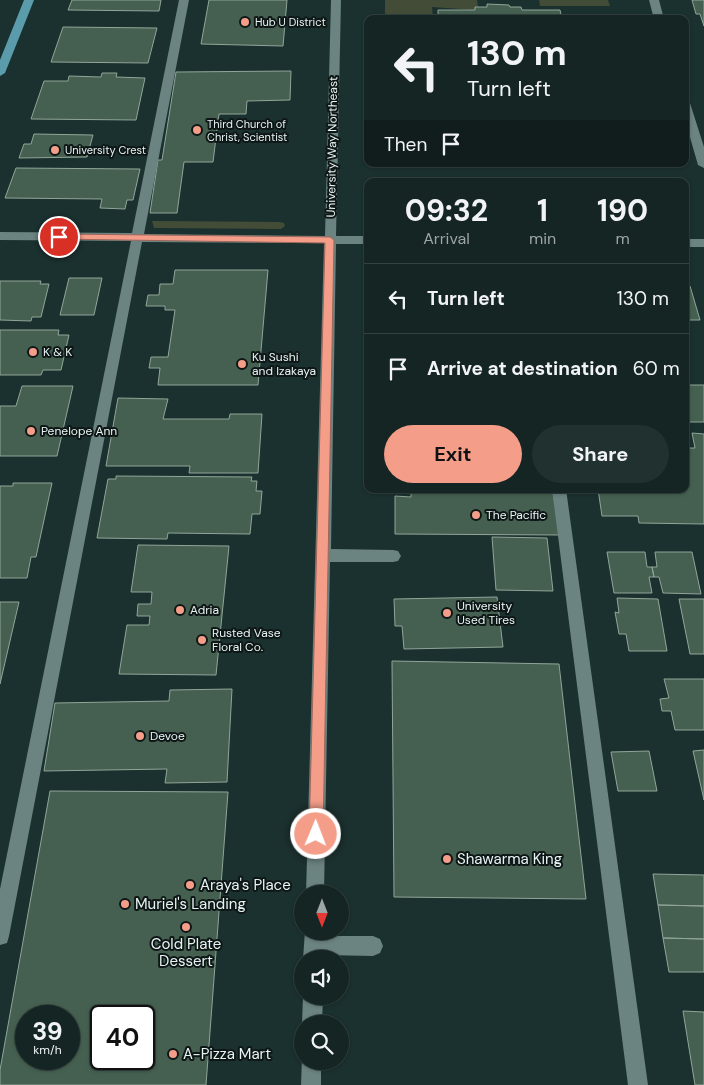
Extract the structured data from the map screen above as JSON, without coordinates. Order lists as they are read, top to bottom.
{
  "streets": {
    "street": ["University Way Northeast"]
  },
  "places": [
    "Hub U District",
    "Third Church of Christ, Scientist",
    "University Crest",
    "K & K",
    "Ku Sushi and Izakaya",
    "Penelope Ann",
    "The Pacific",
    "Adria",
    "University Used Tires",
    "Rusted Vase Floral Co.",
    "Devoe",
    "Shawarma King",
    "Araya's Place",
    "Muriel's Landing",
    "Cold Plate Dessert",
    "A-Pizza Mart"
  ],
  "north": "bottom",
  "page": {
    "turn": ["130 m", "Turn left"],
    "then": "Then",
    "eta": [
      "09:32",
      "Arrival",
      "1",
      "min",
      "190",
      "m"
    ],
    "list": [
      {
        "name": "Turn left",
        "value": "130 m"
      },
      {
        "name": "Arrive at destination",
        "value": "60 m"
      }
    ],
    "buttons": ["Exit", "Share"],
    "speed": "39 km/h",
    "limit": "40"
  }
}
